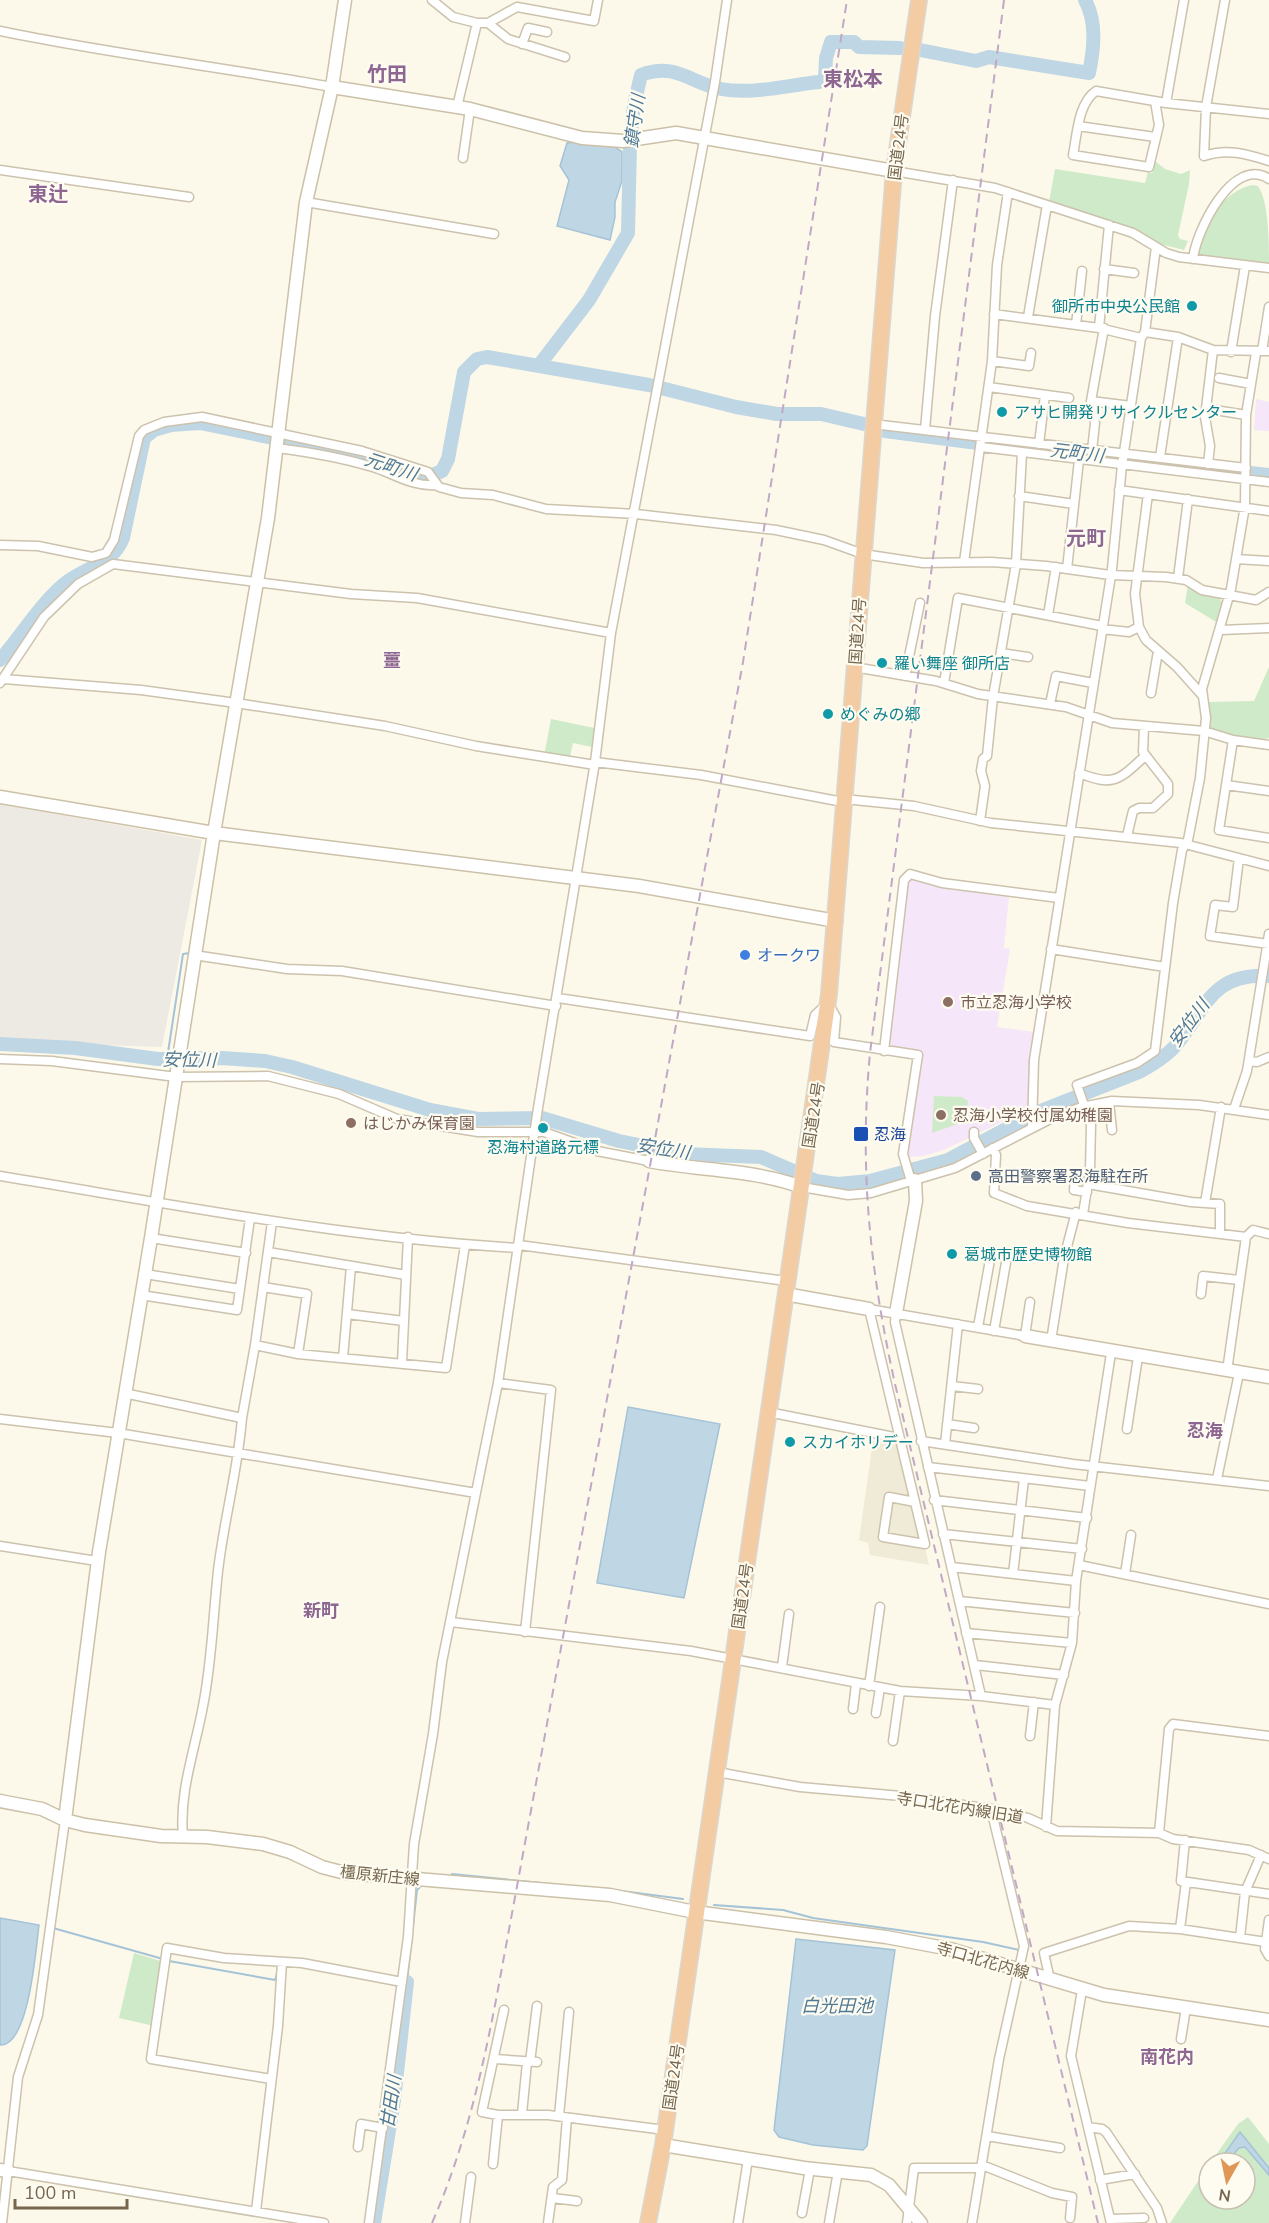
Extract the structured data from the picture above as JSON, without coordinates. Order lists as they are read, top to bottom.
{
  "streets": {
    "highway": ["国道24号"],
    "street": ["寺口北花内線旧道", "橿原新庄線", "寺口北花内線"]
  },
  "crossings": [
    ["国道24号", "寺口北花内線旧道"],
    ["国道24号", "橿原新庄線"],
    ["国道24号", "寺口北花内線"],
    ["橿原新庄線", "寺口北花内線"]
  ],
  "districts": [
    "竹田",
    "東松本",
    "東辻",
    "元町",
    "薑",
    "忍海",
    "新町",
    "南花内"
  ],
  "water": [
    "鎮守川",
    "元町川",
    "安位川",
    "白光田池",
    "甘田川"
  ],
  "places": {
    "other": [
      "御所市中央公民館",
      "アサヒ開発リサイクルセンター",
      "羅い舞座 御所店",
      "めぐみの郷",
      "オークワ",
      "市立忍海小学校",
      "忍海小学校付属幼稚園",
      "はじかみ保育園",
      "忍海村道路元標",
      "高田警察署忍海駐在所",
      "葛城市歴史博物館",
      "スカイホリデー"
    ],
    "transit": ["忍海"]
  },
  "scale_bar": "100 m",
  "north": "bottom"
}
